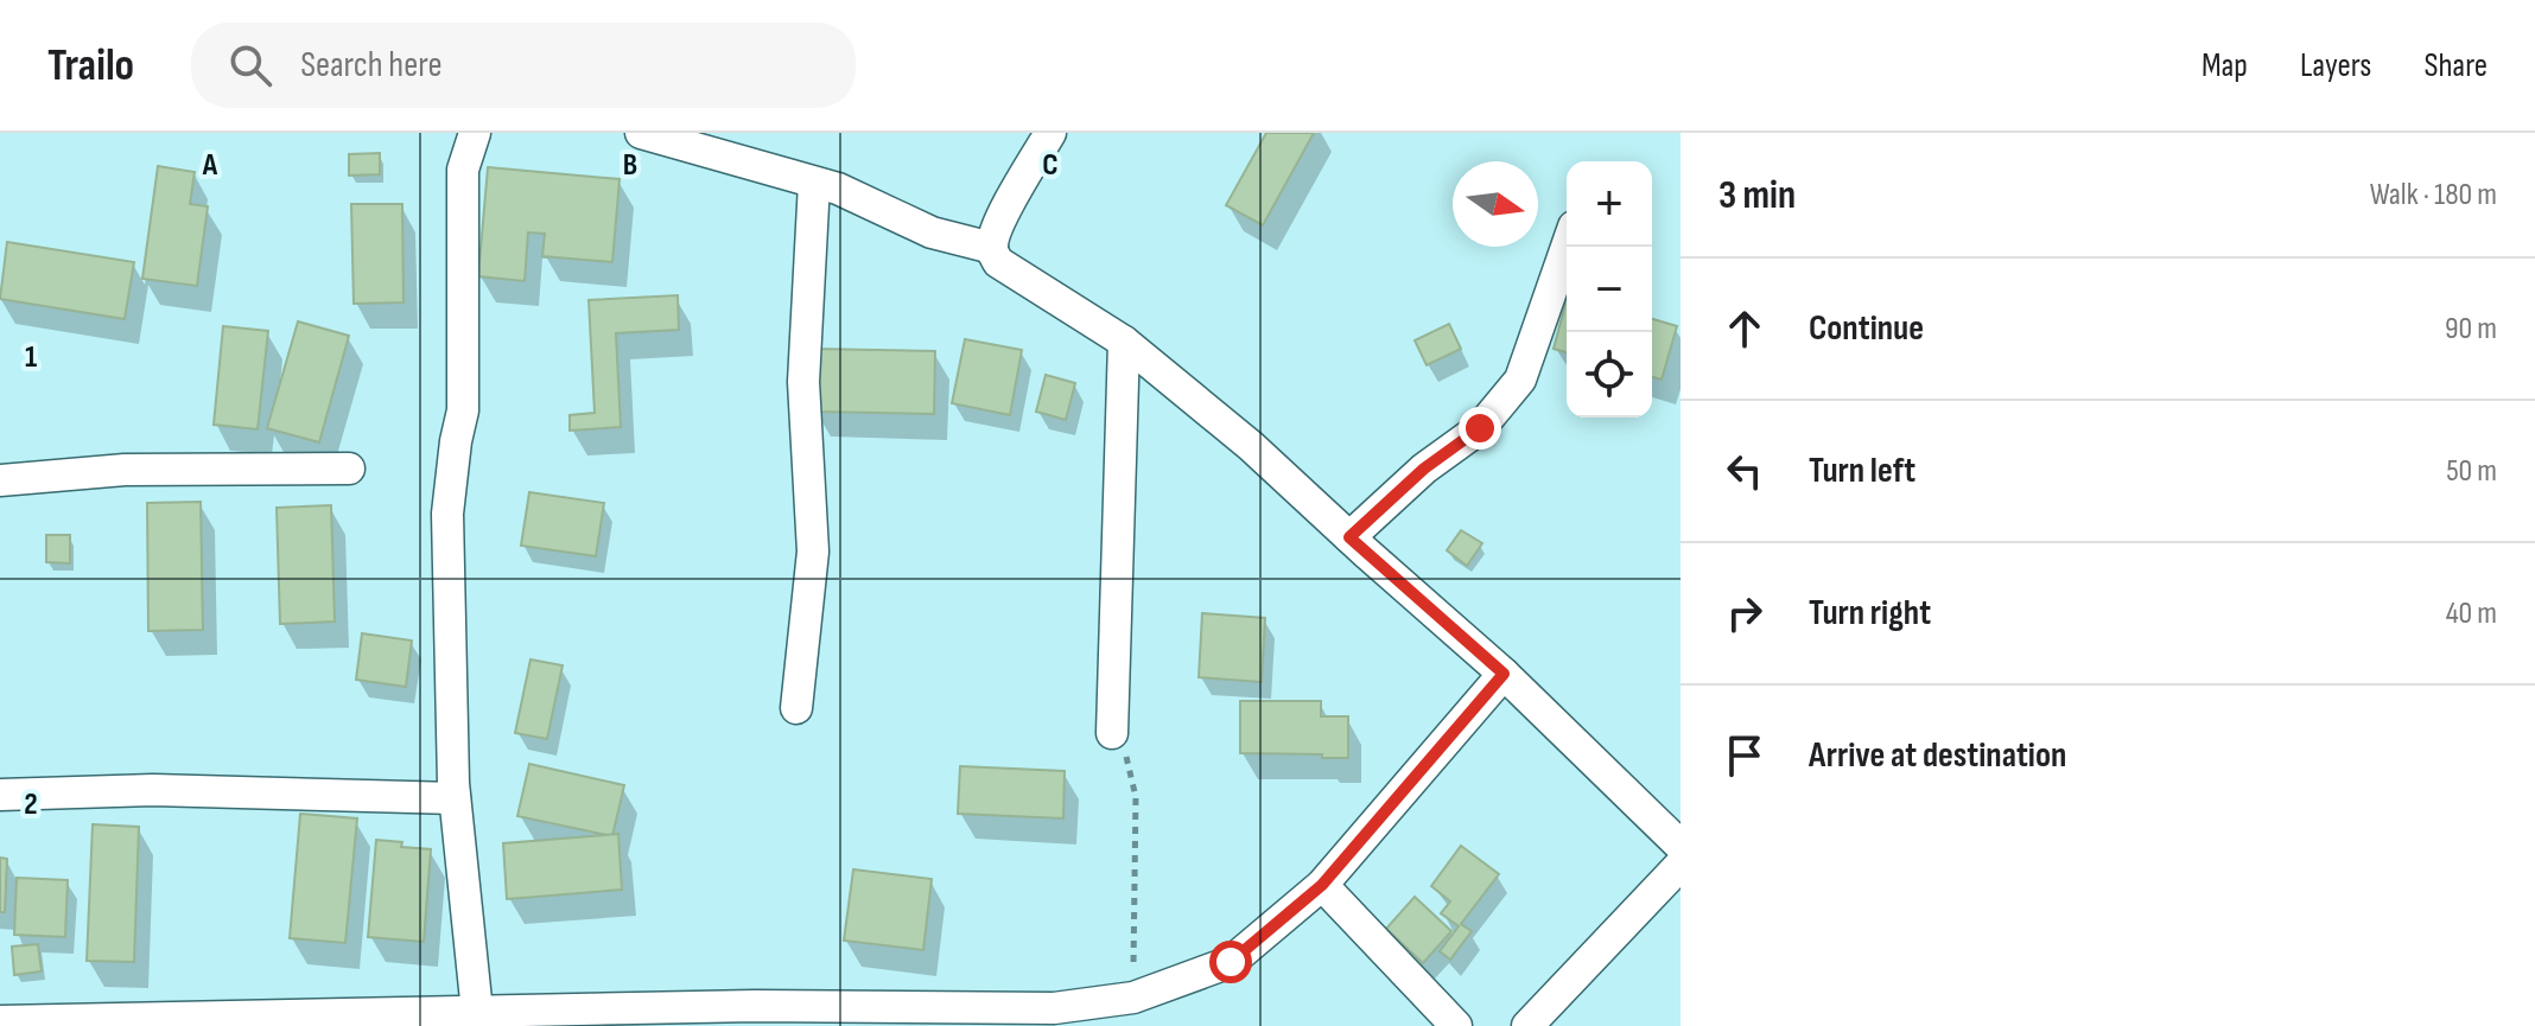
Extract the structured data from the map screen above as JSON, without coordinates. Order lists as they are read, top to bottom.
{
  "north": "right",
  "page": {
    "header": "Trailo",
    "search": "Search here",
    "nav": ["Map", "Layers", "Share"],
    "heading": ["3 min", "Walk · 180 m"],
    "map_buttons": ["+", "−"],
    "list": [
      ["Continue", "90 m"],
      ["Turn left", "50 m"],
      ["Turn right", "40 m"],
      "Arrive at destination"
    ]
  },
  "grid": {
    "columns": ["A", "B", "C"],
    "rows": ["1", "2"]
  }
}
